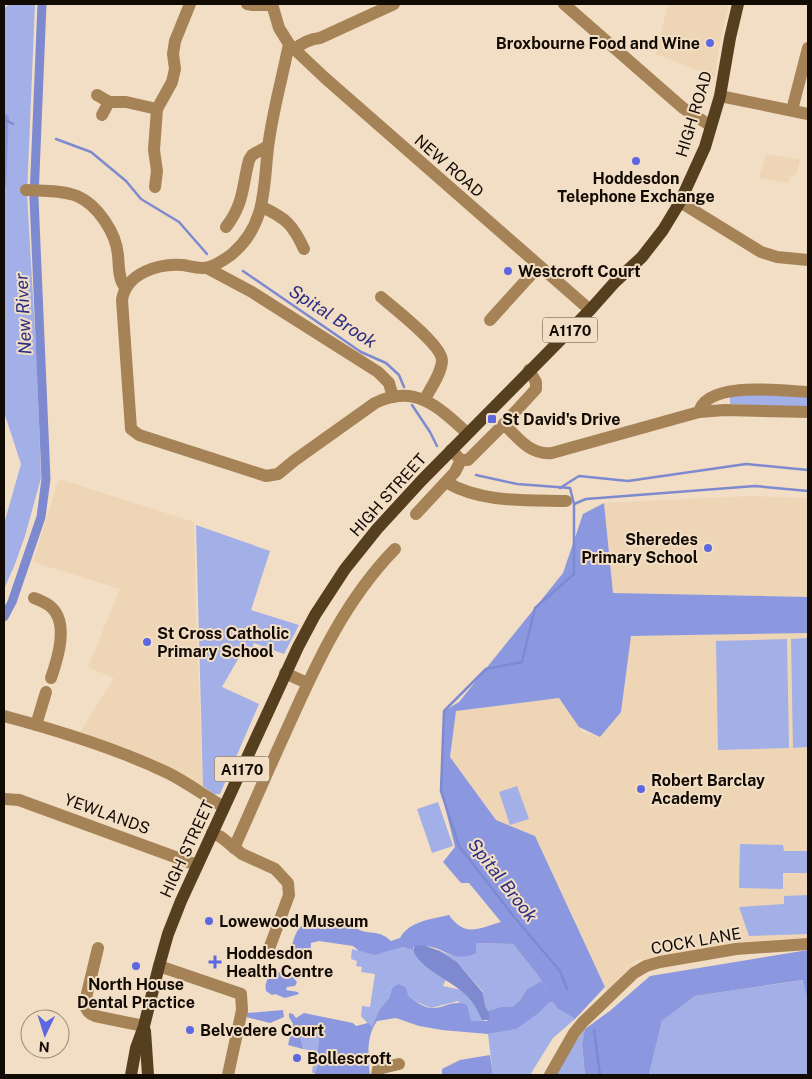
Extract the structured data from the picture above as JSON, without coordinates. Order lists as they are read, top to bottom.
{
  "streets": {
    "main road": ["HIGH ROAD", "A1170", "HIGH STREET"],
    "street": ["NEW ROAD", "YEWLANDS", "COCK LANE"]
  },
  "crossings": [
    ["HIGH ROAD", "A1170"],
    ["NEW ROAD", "A1170"],
    ["A1170", "HIGH STREET"],
    ["HIGH STREET", "YEWLANDS"]
  ],
  "water": ["New River", "Spital Brook"],
  "places": {
    "other": [
      "Broxbourne Food and Wine",
      "Hoddesdon Telephone Exchange",
      "Westcroft Court",
      "Sheredes Primary School",
      "St Cross Catholic Primary School",
      "Robert Barclay Academy",
      "Lowewood Museum",
      "North House Dental Practice",
      "Belvedere Court",
      "Bollescroft"
    ],
    "transit": ["St David's Drive"],
    "health": ["Hoddesdon Health Centre"]
  },
  "north": "bottom"
}
